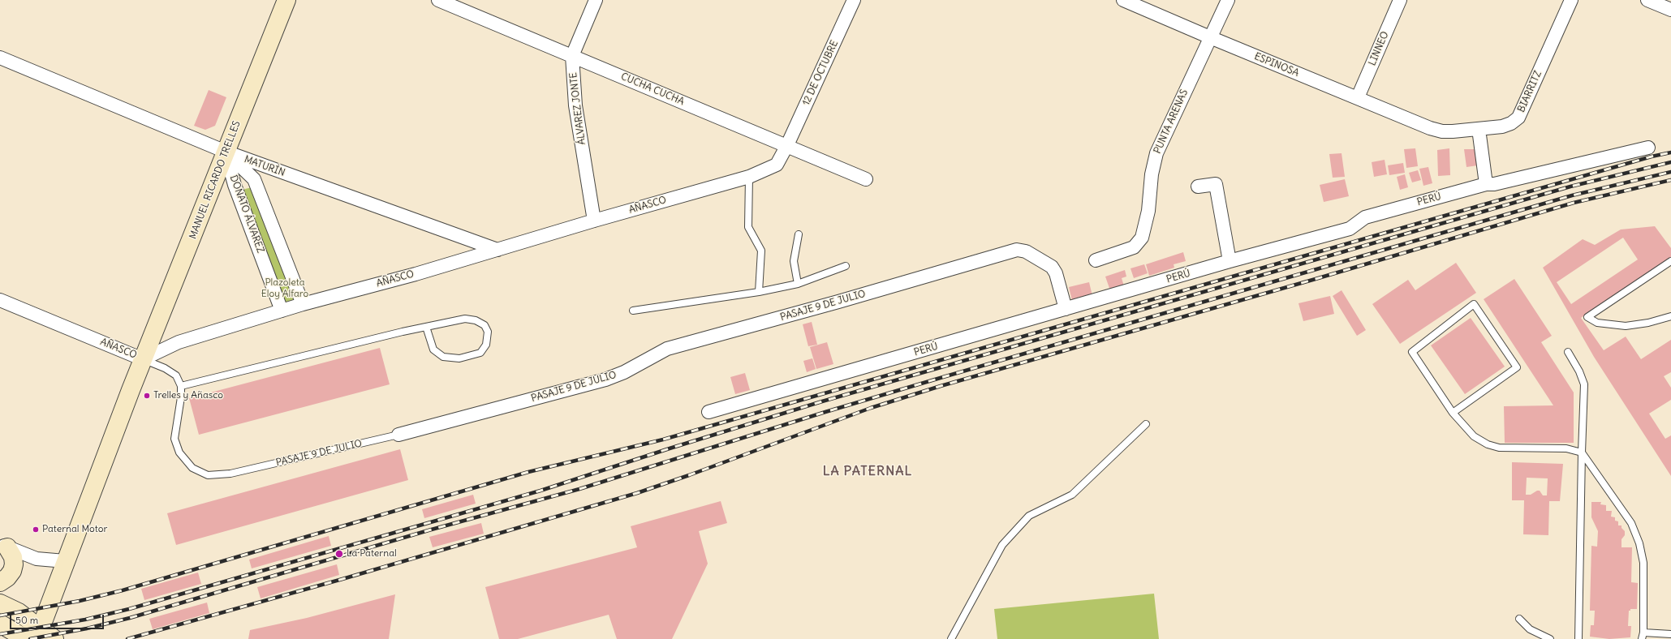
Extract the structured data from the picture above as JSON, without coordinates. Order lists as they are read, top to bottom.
{
  "streets": {
    "main road": ["MANUEL RICARDO TRELLES"],
    "street": [
      "LINNEO",
      "ESPINOSA",
      "12 DE OCTUBRE",
      "CUCHA CUCHA",
      "BIARRITZ",
      "ÁLVAREZ JONTE",
      "PUNTA ARENAS",
      "MATURÍN",
      "PERÚ",
      "AÑASCO",
      "DONATO ÁLVAREZ",
      "PASAJE 9 DE JULIO"
    ]
  },
  "crossings": [
    ["LINNEO", "ESPINOSA"],
    ["ESPINOSA", "BIARRITZ"],
    ["ESPINOSA", "PUNTA ARENAS"],
    ["12 DE OCTUBRE", "CUCHA CUCHA"],
    ["12 DE OCTUBRE", "AÑASCO"],
    ["CUCHA CUCHA", "ÁLVAREZ JONTE"],
    ["CUCHA CUCHA", "AÑASCO"],
    ["ÁLVAREZ JONTE", "AÑASCO"],
    ["MATURÍN", "MANUEL RICARDO TRELLES"],
    ["MATURÍN", "AÑASCO"],
    ["MATURÍN", "DONATO ÁLVAREZ"],
    ["MANUEL RICARDO TRELLES", "AÑASCO"],
    ["MANUEL RICARDO TRELLES", "DONATO ÁLVAREZ"],
    ["PERÚ", "PASAJE 9 DE JULIO"],
    ["AÑASCO", "DONATO ÁLVAREZ"]
  ],
  "districts": ["LA PATERNAL"],
  "parks": ["Plazoleta Eloy Alfaro"],
  "places": ["Trelles y Añasco", "Paternal Motor", "La Paternal"],
  "scale_bar": "50 m"
}
